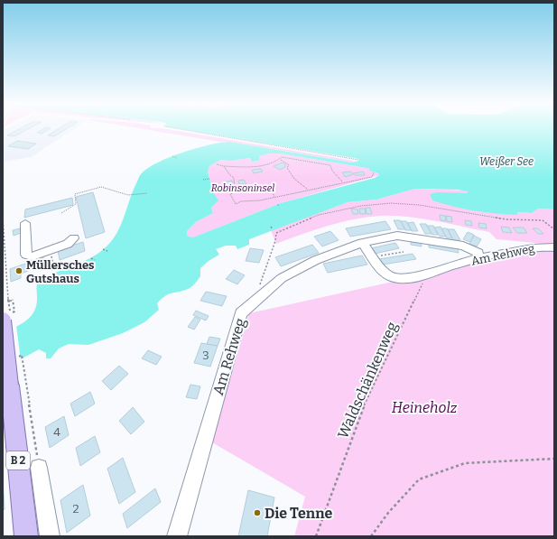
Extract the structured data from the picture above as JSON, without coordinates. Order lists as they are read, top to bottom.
{
  "streets": {
    "main road": ["B 2"],
    "street": ["Am Rehweg"],
    "path": ["Waldschänkenweg"]
  },
  "crossings": [
    ["Am Rehweg", "Waldschänkenweg"]
  ],
  "water": ["Weißer See"],
  "parks": ["Robinsoninsel", "Heineholz"],
  "places": ["Müllersches Gutshaus", "Die Tenne"],
  "house_numbers": ["3", "4", "2"]
}
